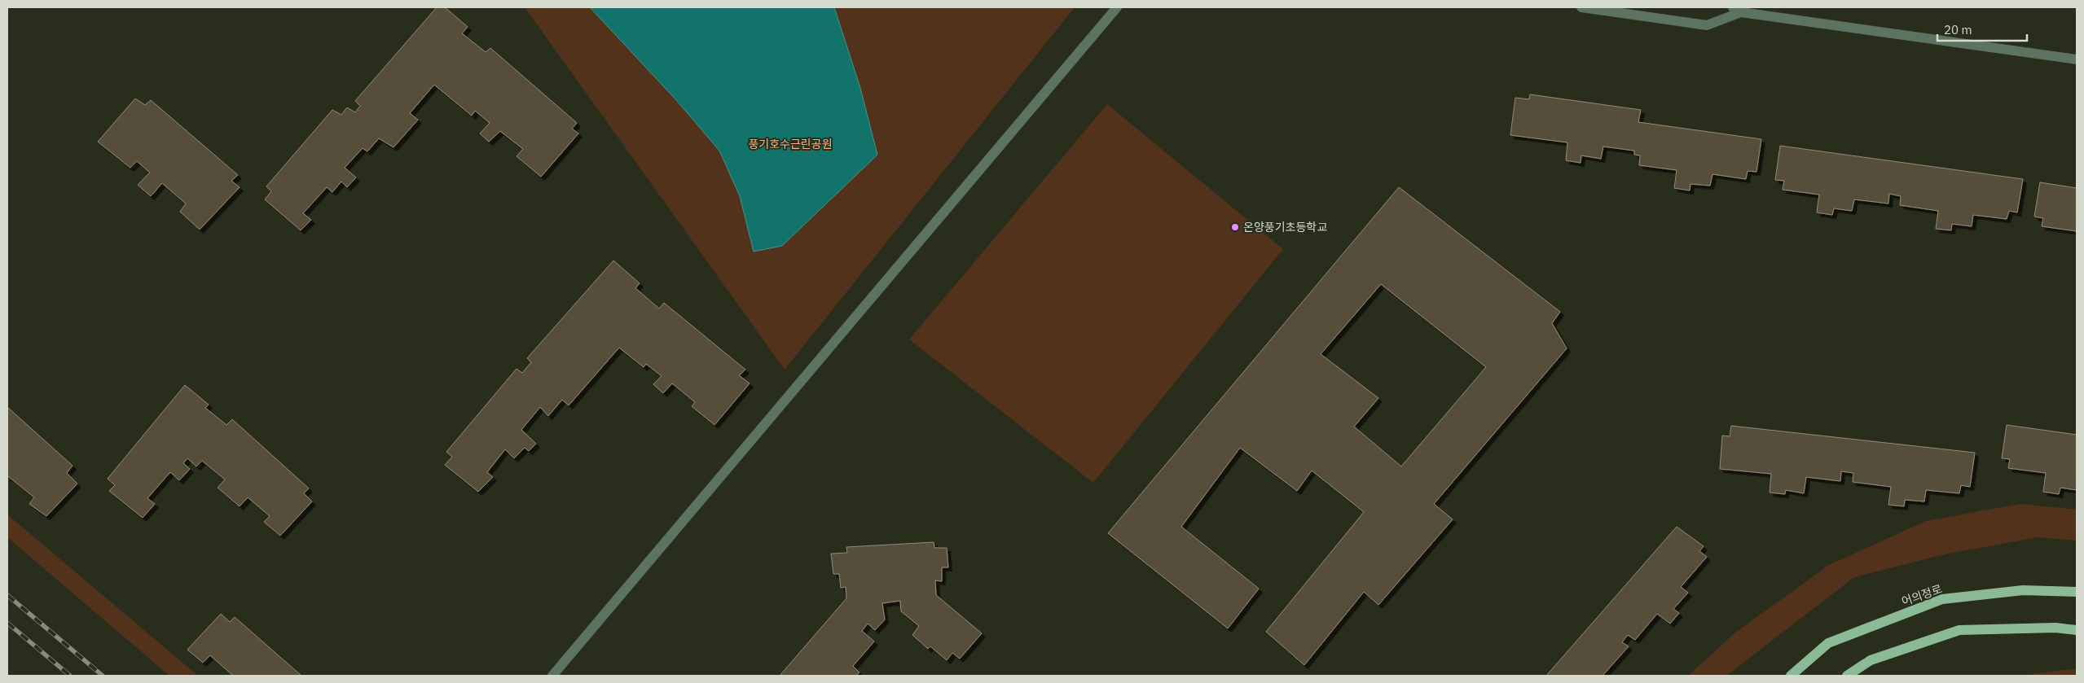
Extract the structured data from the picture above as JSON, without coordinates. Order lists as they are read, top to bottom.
{
  "streets": {
    "main road": ["어의정로"]
  },
  "parks": ["풍기호수근린공원"],
  "places": ["온양풍기초등학교"],
  "scale_bar": "20 m"
}
